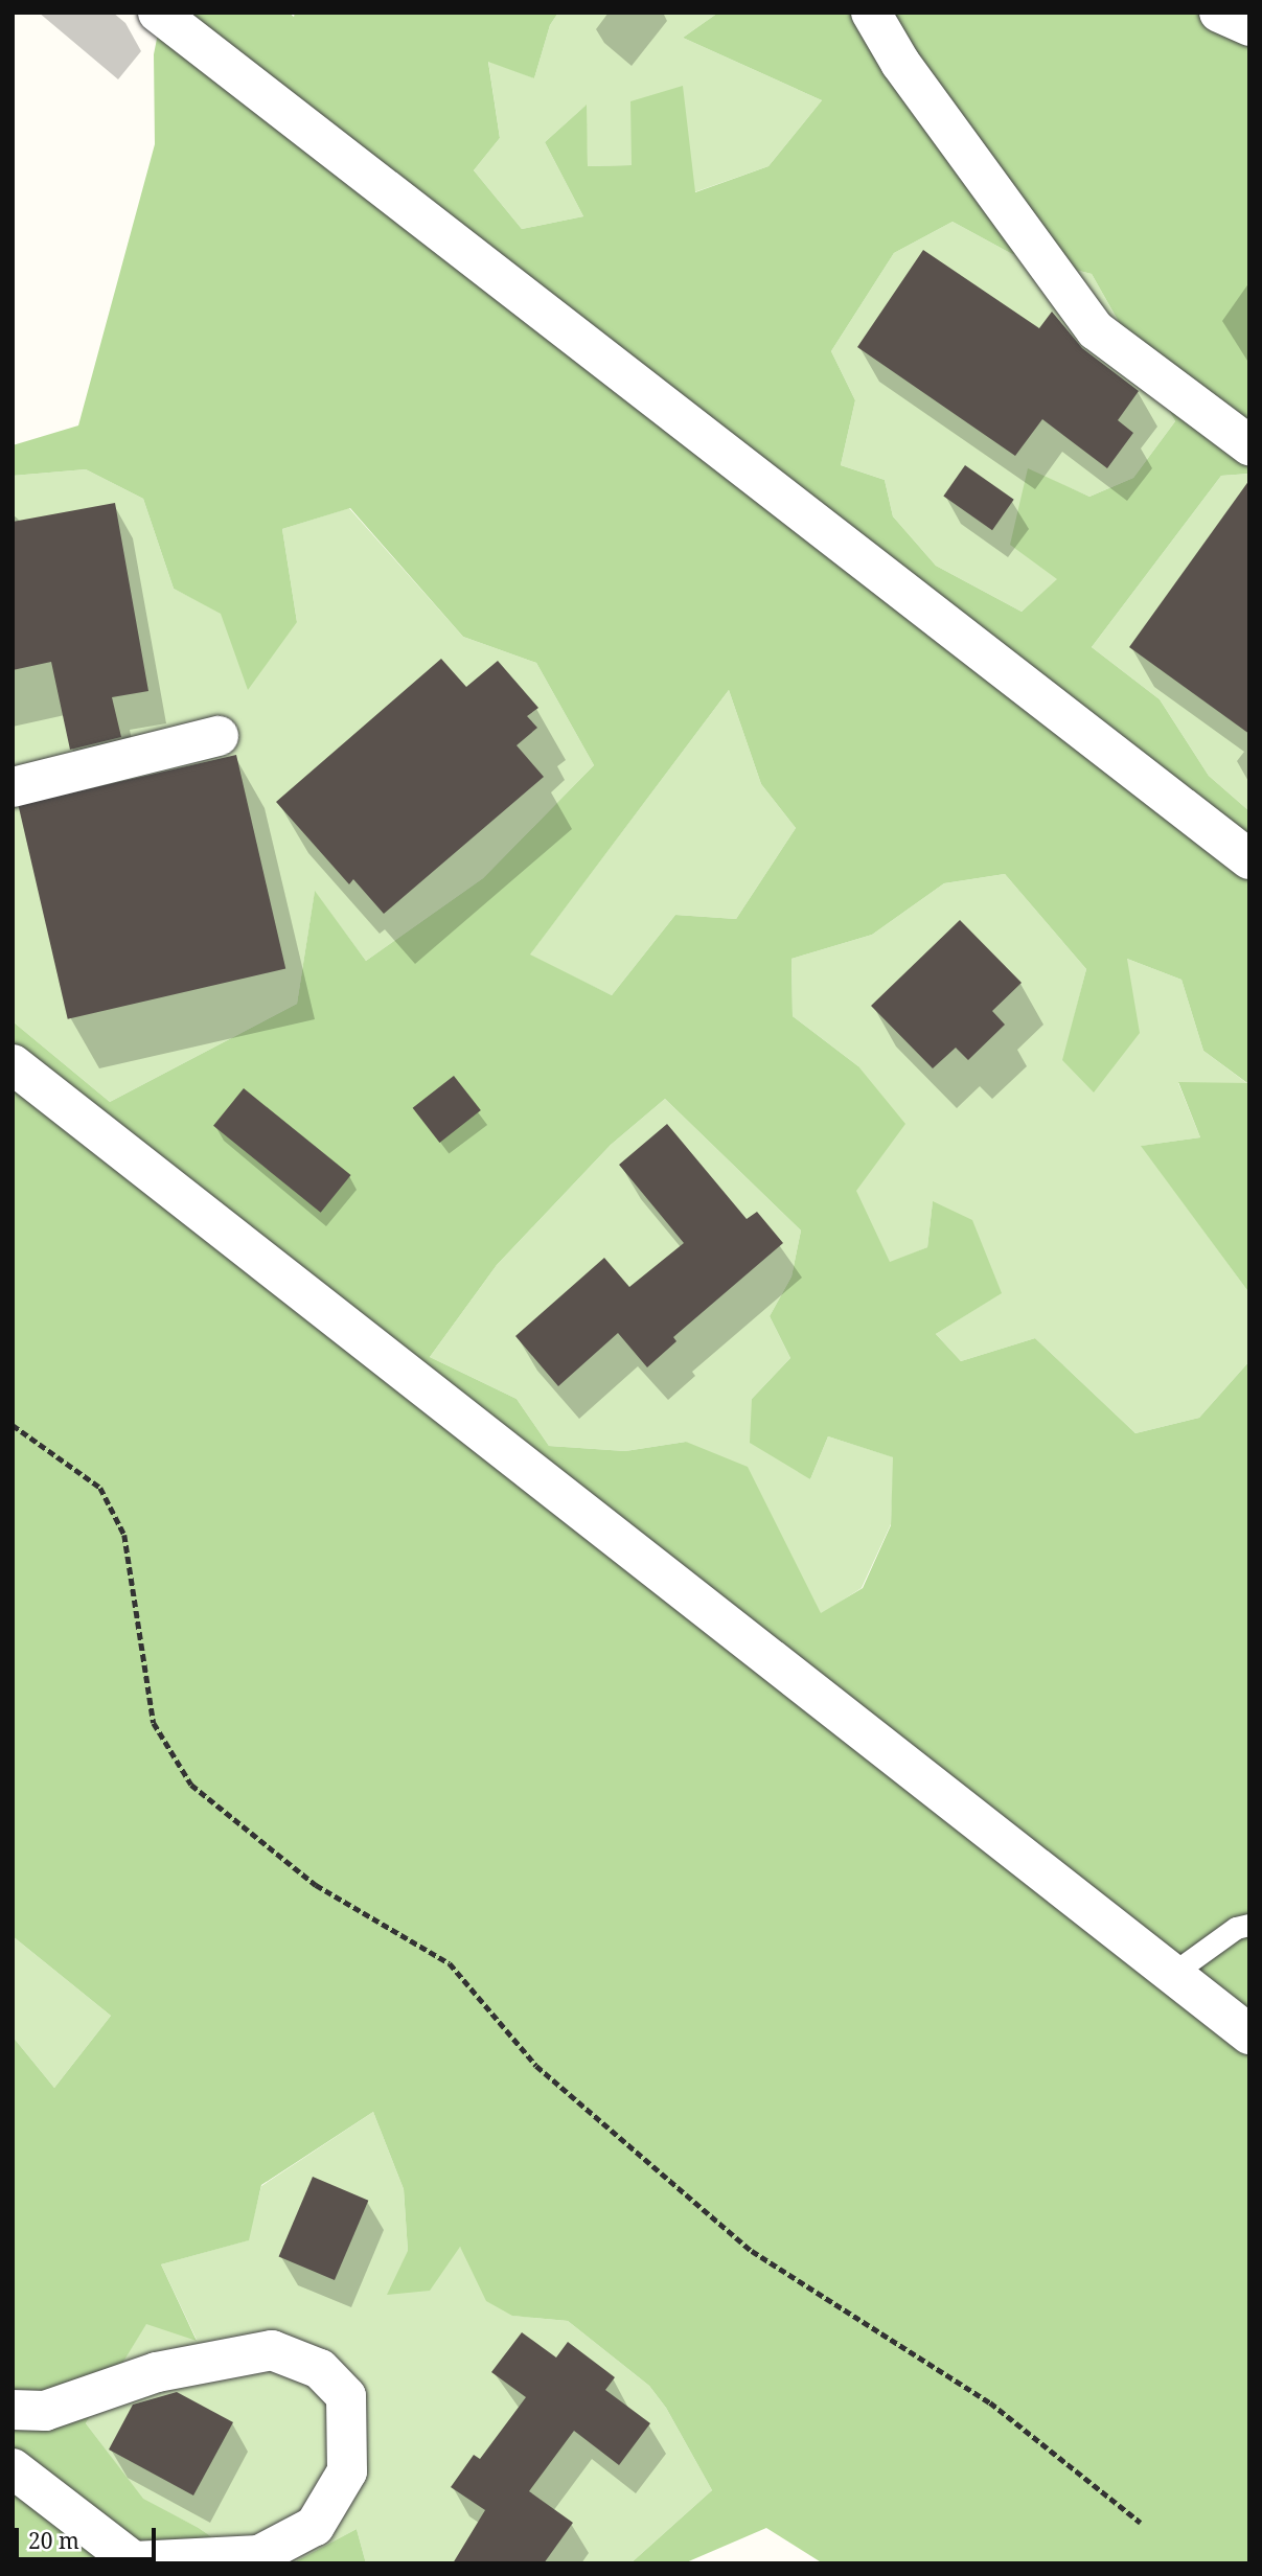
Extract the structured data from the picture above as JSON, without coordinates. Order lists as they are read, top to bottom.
{
  "scale_bar": "20 m"
}
